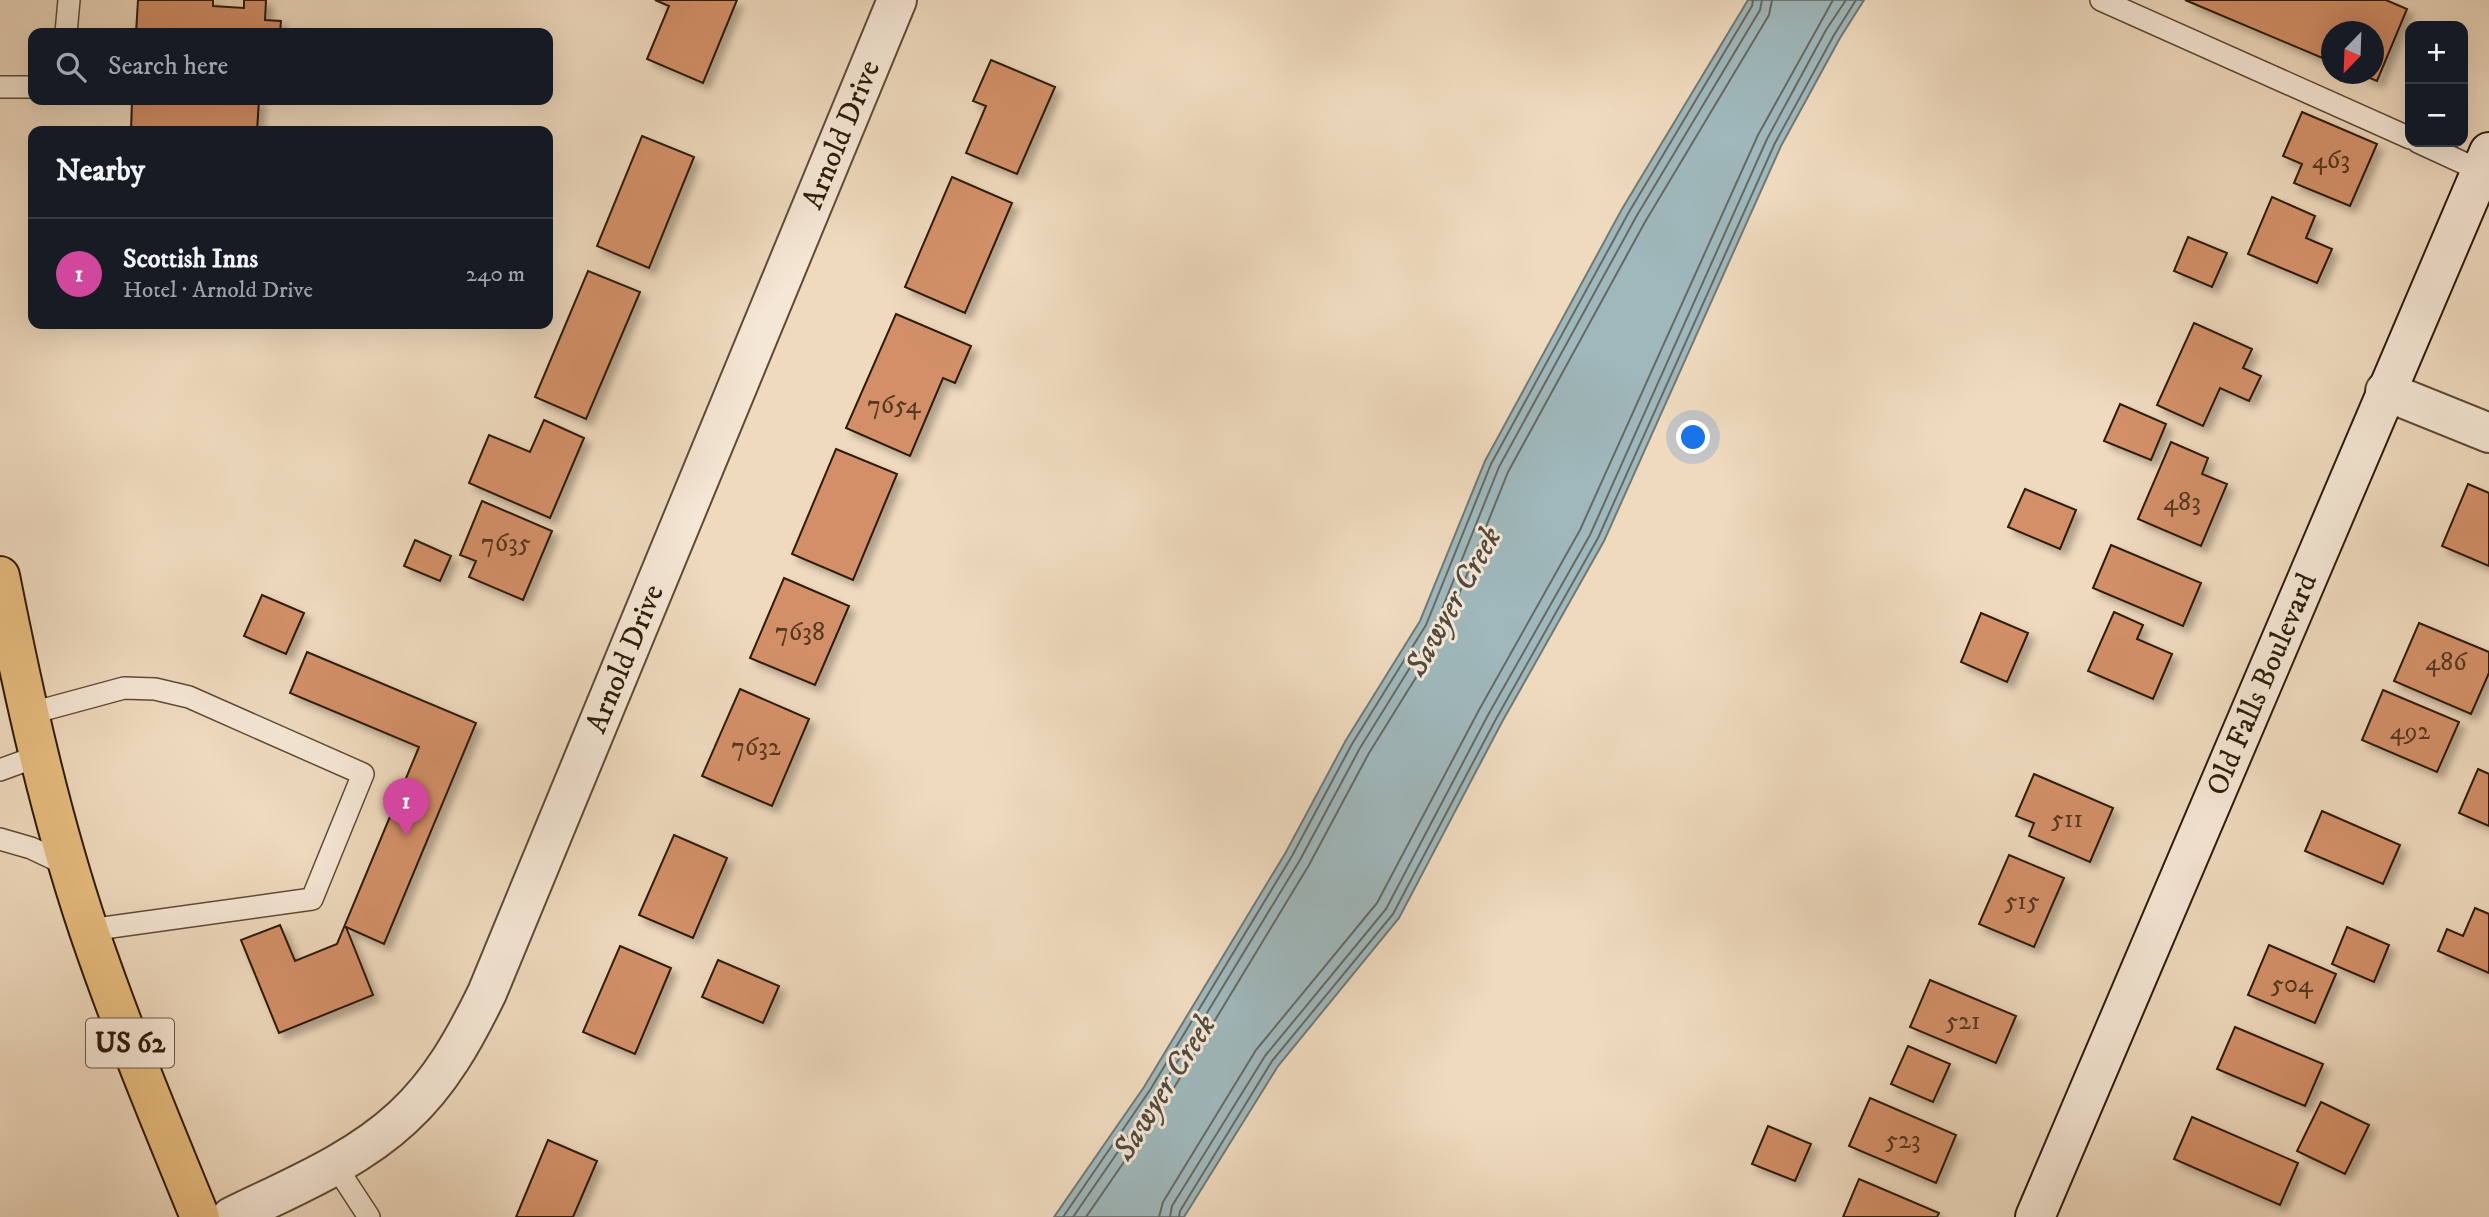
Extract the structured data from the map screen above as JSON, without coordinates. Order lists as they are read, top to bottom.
{
  "streets": {
    "main road": ["US 62"],
    "street": ["Arnold Drive", "Old Falls Boulevard"]
  },
  "water": ["Sawyer Creek"],
  "house_numbers": [
    "463",
    "7654",
    "483",
    "7635",
    "7638",
    "486",
    "492",
    "7632",
    "511",
    "515",
    "504",
    "521",
    "523"
  ],
  "north": "bottom left",
  "page": {
    "map_buttons": ["+", "−"],
    "search": "Search here",
    "heading": "Nearby",
    "list": [
      {
        "mark": "1",
        "name": "Scottish Inns",
        "note": "Hotel · Arnold Drive",
        "value": "240 m"
      }
    ],
    "pins": "1"
  }
}
